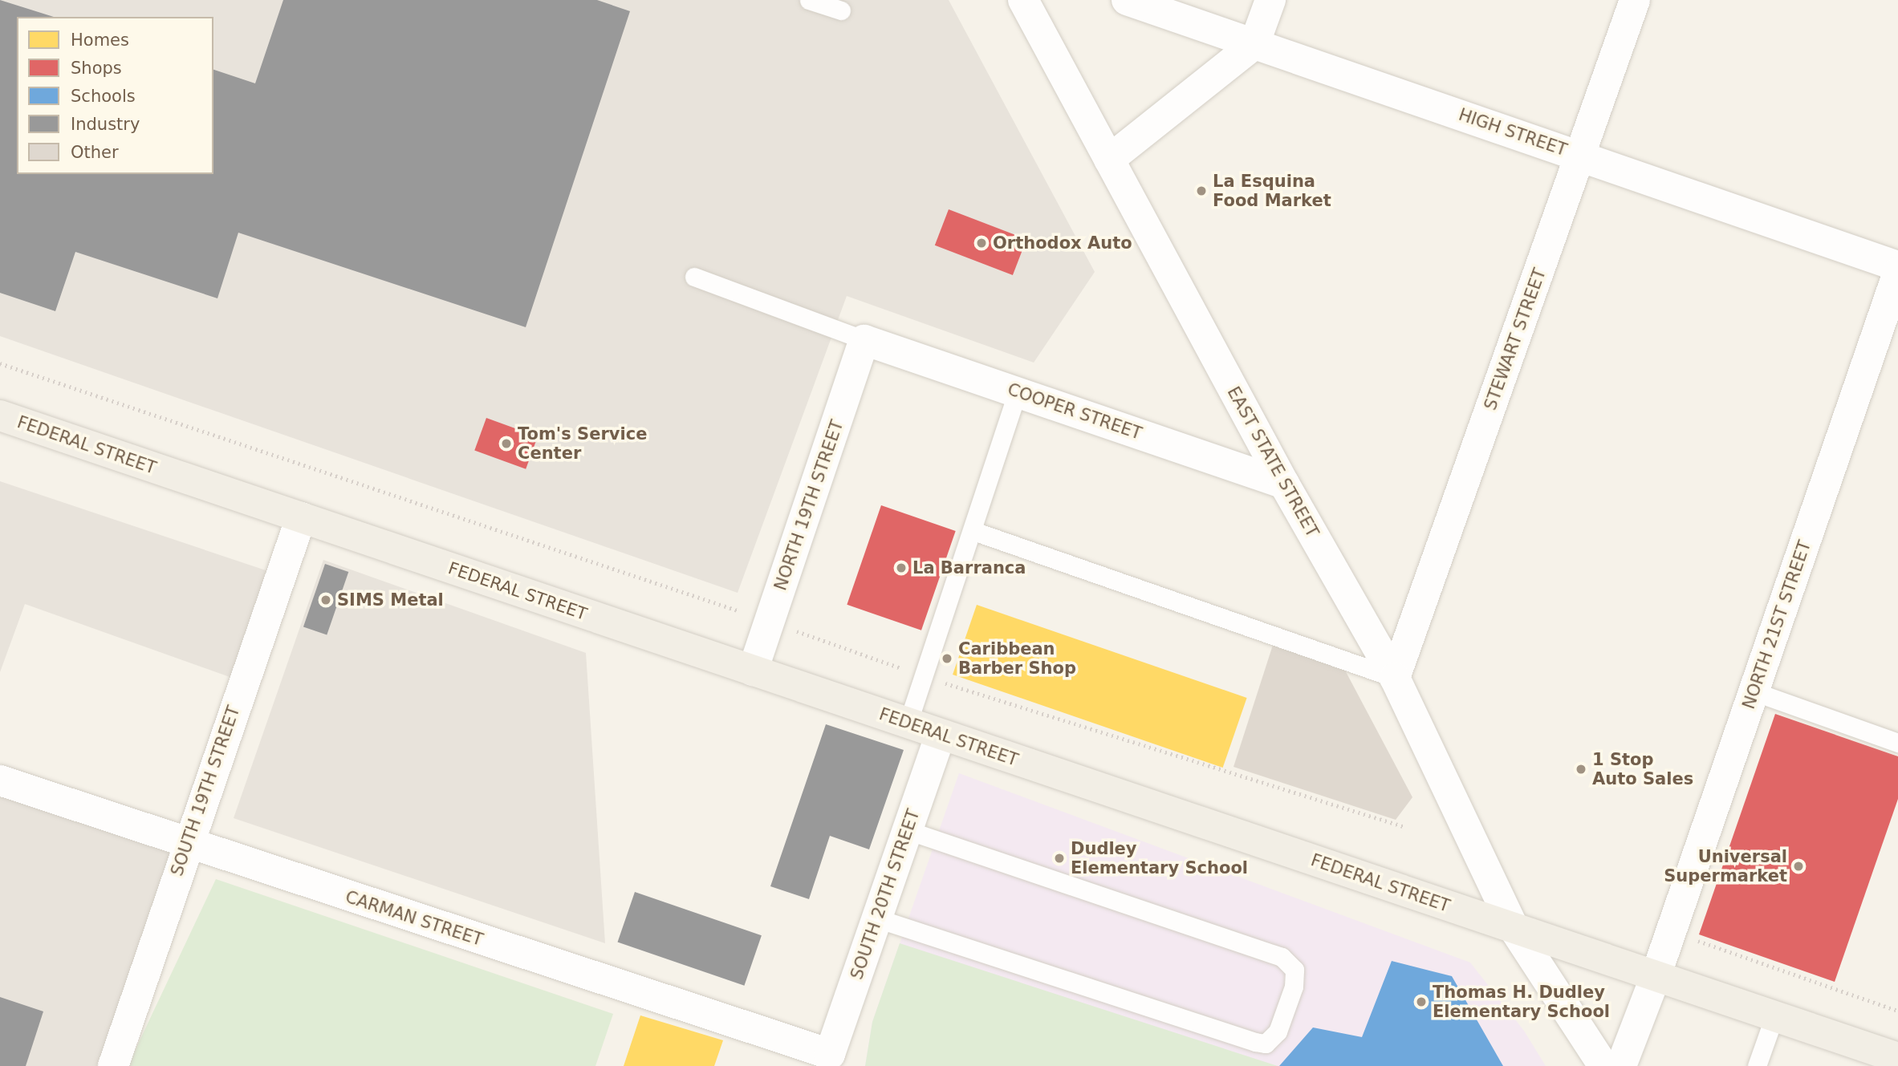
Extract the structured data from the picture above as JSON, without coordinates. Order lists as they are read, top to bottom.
{
  "streets": {
    "main road": ["FEDERAL STREET"],
    "street": [
      "HIGH STREET",
      "STEWART STREET",
      "COOPER STREET",
      "EAST STATE STREET",
      "NORTH 19TH STREET",
      "NORTH 21ST STREET",
      "SOUTH 19TH STREET",
      "SOUTH 20TH STREET",
      "CARMAN STREET"
    ]
  },
  "crossings": [
    ["HIGH STREET", "STEWART STREET"],
    ["STEWART STREET", "EAST STATE STREET"],
    ["COOPER STREET", "EAST STATE STREET"],
    ["COOPER STREET", "NORTH 19TH STREET"],
    ["FEDERAL STREET", "EAST STATE STREET"],
    ["FEDERAL STREET", "NORTH 19TH STREET"],
    ["FEDERAL STREET", "NORTH 21ST STREET"],
    ["FEDERAL STREET", "SOUTH 19TH STREET"],
    ["FEDERAL STREET", "SOUTH 20TH STREET"],
    ["SOUTH 19TH STREET", "CARMAN STREET"],
    ["SOUTH 20TH STREET", "CARMAN STREET"]
  ],
  "places": [
    "La Esquina Food Market",
    "Orthodox Auto",
    "Tom's Service Center",
    "La Barranca",
    "SIMS Metal",
    "Caribbean Barber Shop",
    "1 Stop Auto Sales",
    "Dudley Elementary School",
    "Universal Supermarket",
    "Thomas H. Dudley Elementary School"
  ],
  "legend": [
    "Homes",
    "Shops",
    "Schools",
    "Industry",
    "Other"
  ]
}
